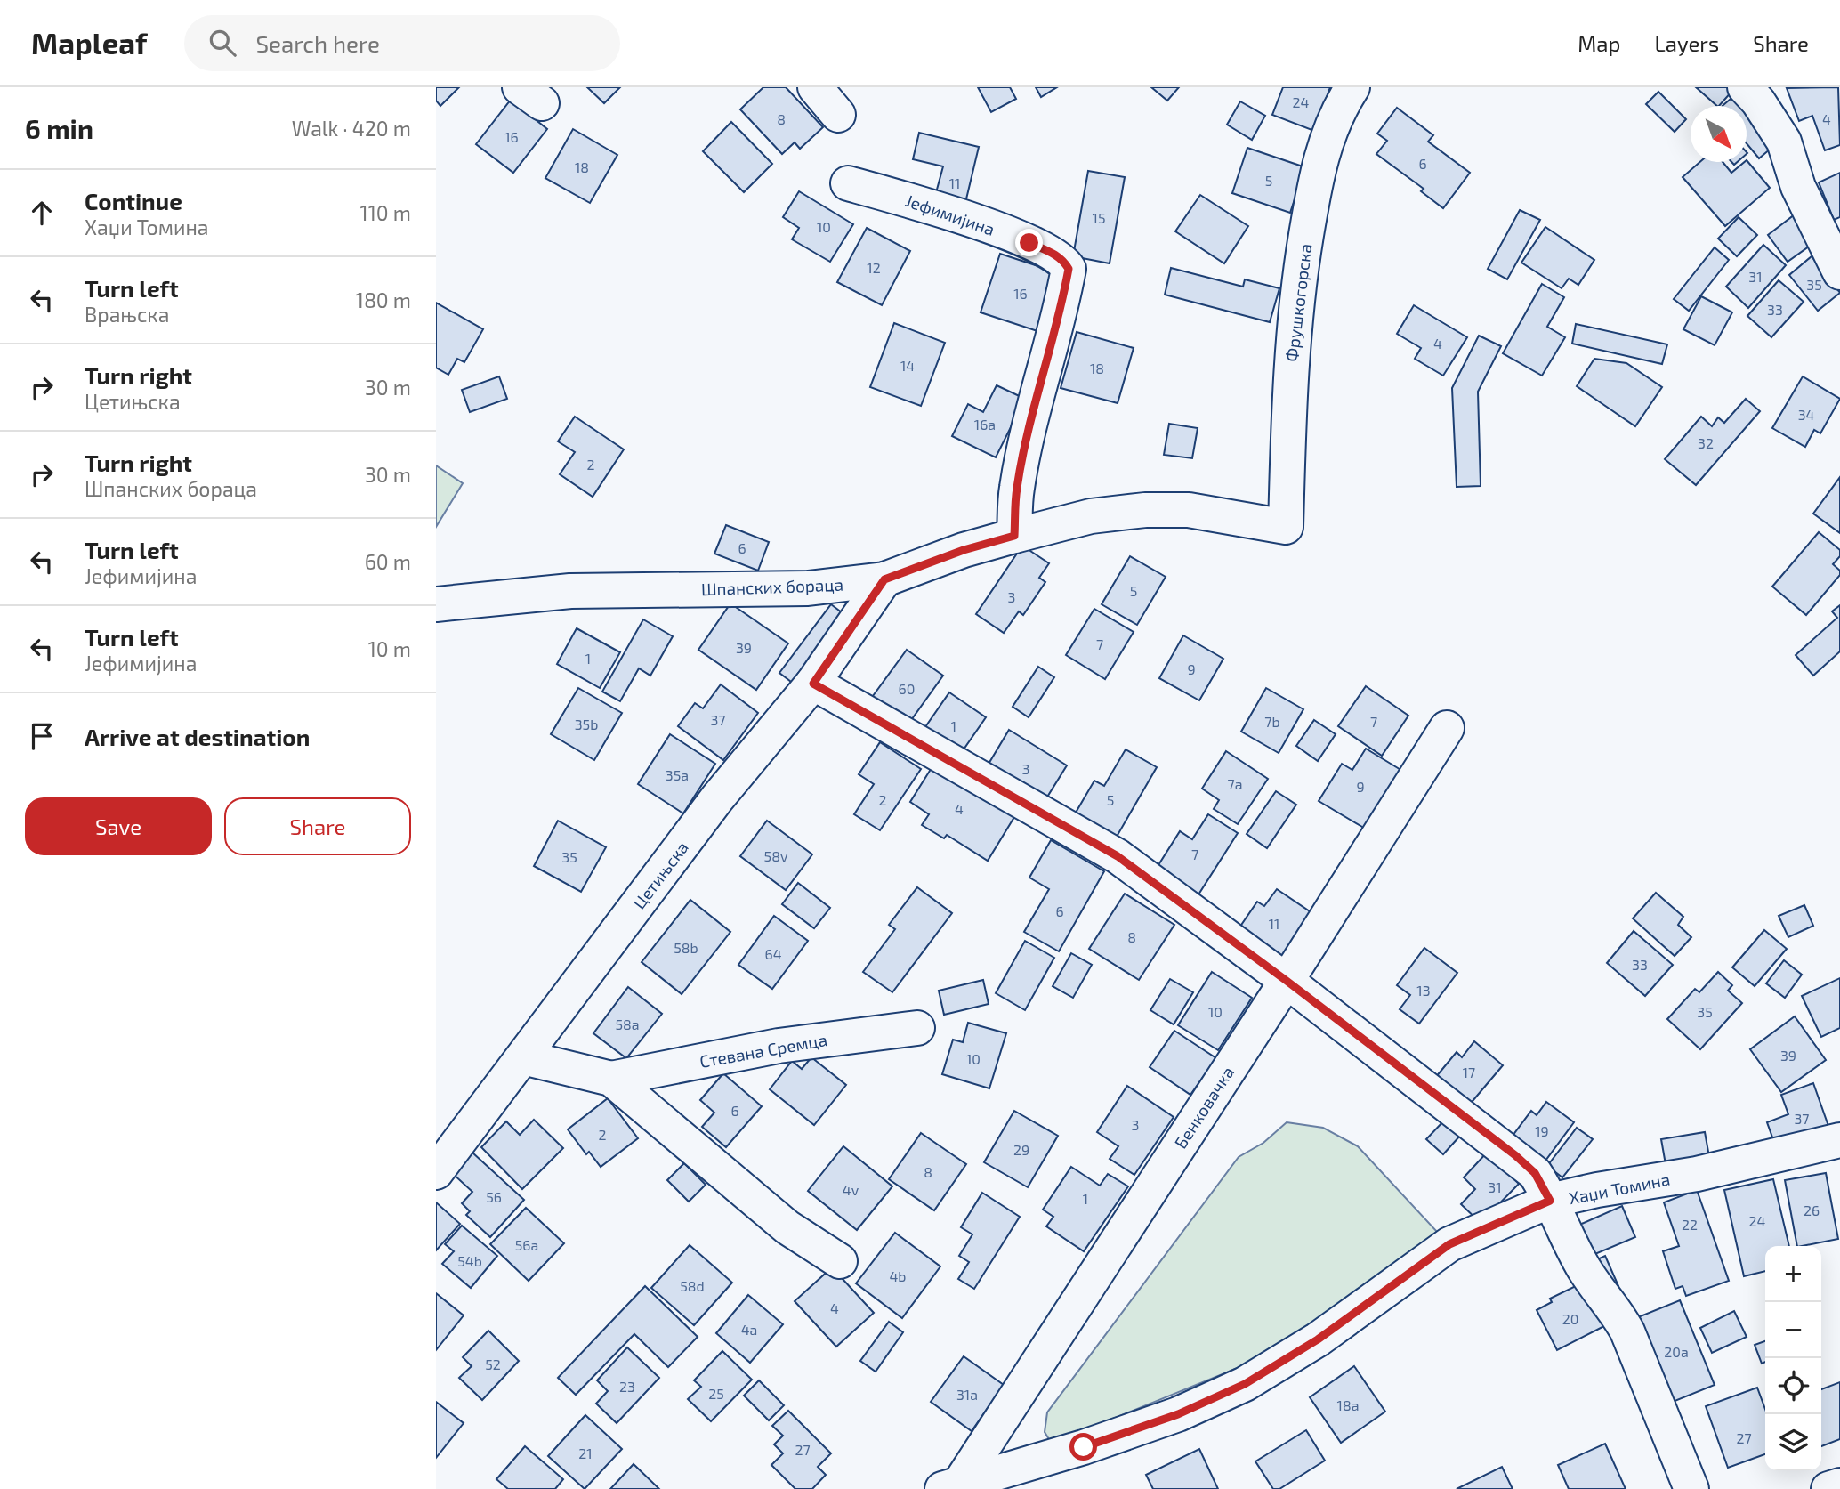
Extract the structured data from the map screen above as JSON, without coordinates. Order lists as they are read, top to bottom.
{
  "streets": {
    "street": [
      "Јефимијина",
      "Фрушкогорска",
      "Шпанских бораца",
      "Цетињска",
      "Стевана Сремца",
      "Бенковачка",
      "Хаџи Томина"
    ]
  },
  "crossings": [
    ["Јефимијина", "Шпанских бораца"],
    ["Фрушкогорска", "Шпанских бораца"],
    ["Шпанских бораца", "Цетињска"],
    ["Цетињска", "Стевана Сремца"],
    ["Бенковачка", "Хаџи Томина"]
  ],
  "house_numbers": [
    "24",
    "8",
    "4",
    "16",
    "6",
    "18",
    "5",
    "11",
    "15",
    "10",
    "12",
    "31",
    "35",
    "16",
    "33",
    "4",
    "14",
    "18",
    "34",
    "16a",
    "32",
    "2",
    "6",
    "5",
    "3",
    "7",
    "39",
    "1",
    "9",
    "60",
    "37",
    "7b",
    "7",
    "35b",
    "1",
    "3",
    "35a",
    "7a",
    "9",
    "2",
    "5",
    "4",
    "7",
    "58v",
    "35",
    "6",
    "11",
    "8",
    "58b",
    "64",
    "33",
    "13",
    "10",
    "35",
    "58a",
    "39",
    "10",
    "17",
    "6",
    "37",
    "3",
    "19",
    "2",
    "29",
    "8",
    "31",
    "4v",
    "56",
    "1",
    "26",
    "24",
    "22",
    "56a",
    "54b",
    "4b",
    "58d",
    "4",
    "20",
    "4a",
    "20a",
    "52",
    "23",
    "25",
    "31a",
    "18a",
    "27",
    "27",
    "21"
  ],
  "north": "bottom right",
  "page": {
    "header": "Mapleaf",
    "search": "Search here",
    "nav": ["Map", "Layers", "Share"],
    "heading": ["6 min", "Walk · 420 m"],
    "list": [
      ["Continue", "Хаџи Томина", "110 m"],
      ["Turn left", "Врањска", "180 m"],
      ["Turn right", "Цетињска", "30 m"],
      ["Turn right", "Шпанских бораца", "30 m"],
      ["Turn left", "Јефимијина", "60 m"],
      ["Turn left", "Јефимијина", "10 m"],
      "Arrive at destination"
    ],
    "buttons": ["Save", "Share"],
    "map_buttons": ["+", "−"]
  }
}
